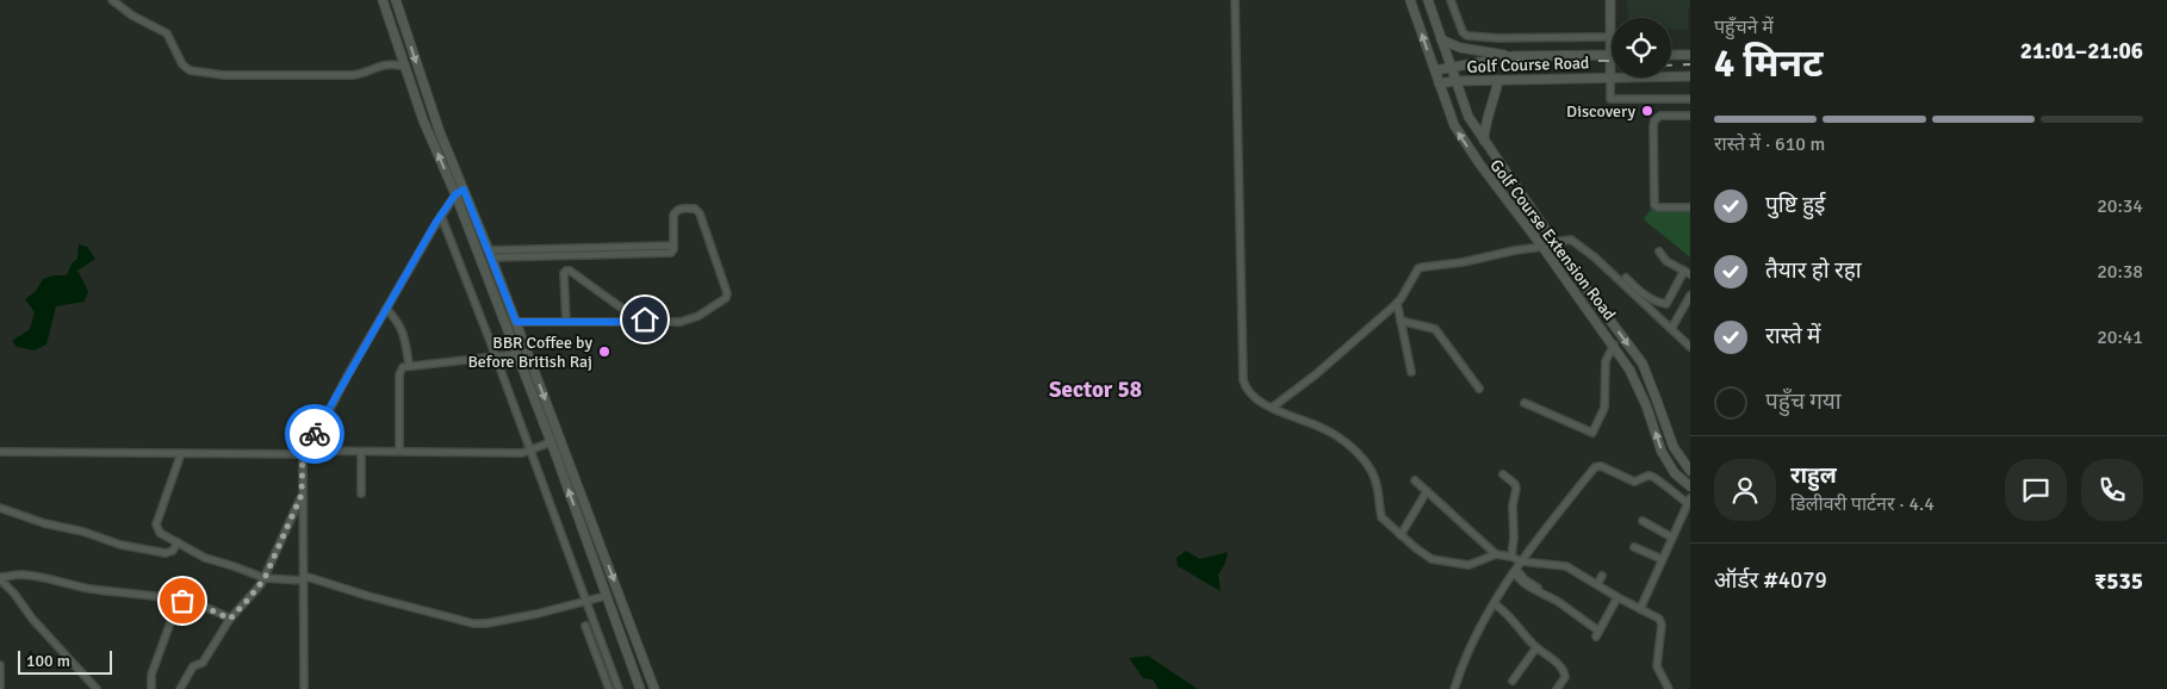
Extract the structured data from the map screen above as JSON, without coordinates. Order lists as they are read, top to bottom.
{
  "streets": {
    "main road": ["Golf Course Road", "Golf Course Extension Road"]
  },
  "crossings": [
    ["Golf Course Road", "Golf Course Extension Road"]
  ],
  "districts": ["Sector 58"],
  "places": ["Discovery", "BBR Coffee by Before British Raj"],
  "scale_bar": "100 m",
  "page": {
    "heading": ["4 मिनट", "पहुँचने में", "21:01–21:06"],
    "panel": [
      "राहुल",
      "डिलीवरी पार्टनर · 4.4",
      "ऑर्डर #4079",
      "₹535"
    ],
    "bar": "रास्ते में · 610 m",
    "list": [
      ["पुष्टि हुई", "20:34"],
      ["तैयार हो रहा", "20:38"],
      ["रास्ते में", "20:41"],
      "पहुँच गया"
    ],
    "scale": "100 m"
  }
}
